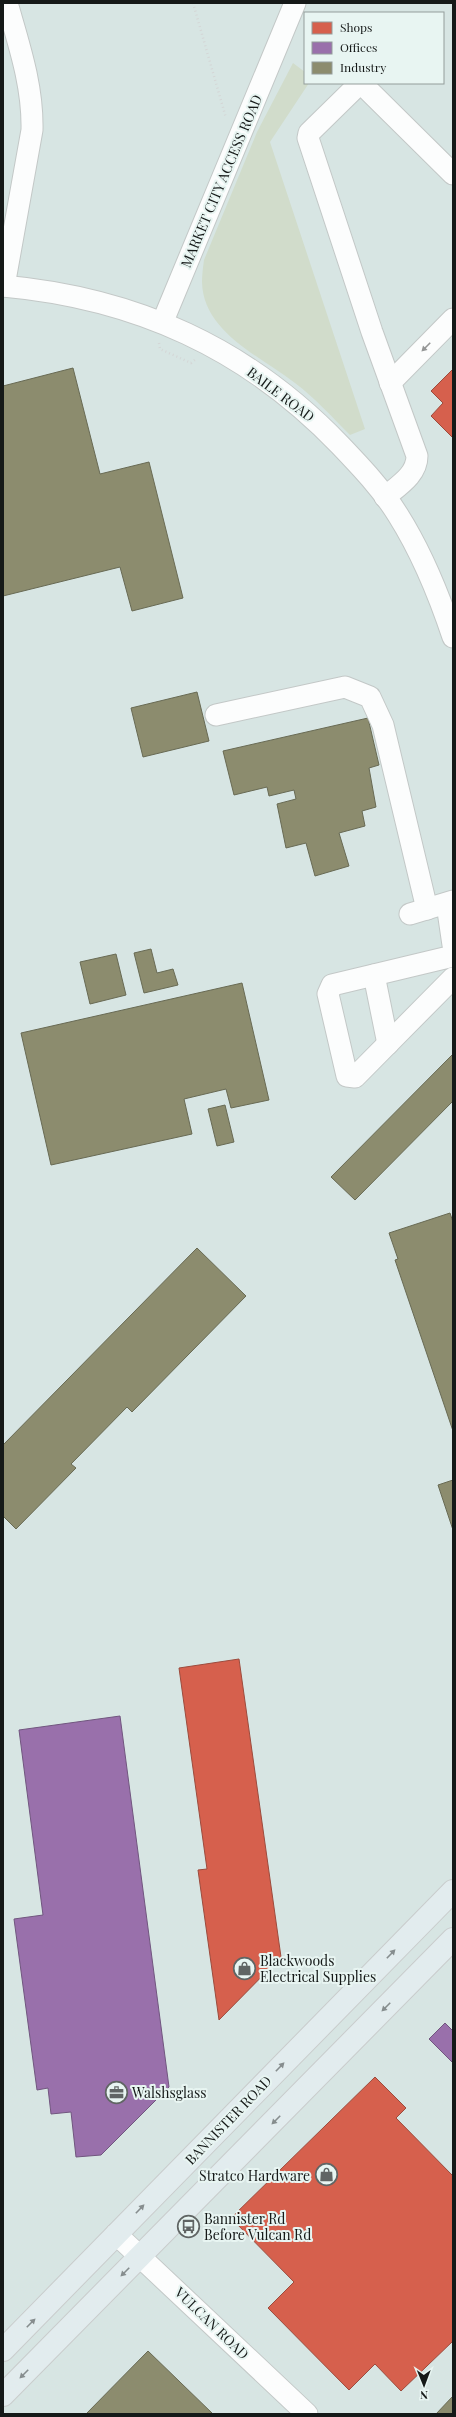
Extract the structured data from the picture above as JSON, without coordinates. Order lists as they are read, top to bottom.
{
  "streets": {
    "main road": ["BANNISTER ROAD"],
    "street": ["MARKET CITY ACCESS ROAD", "BAILE ROAD", "VULCAN ROAD"]
  },
  "crossings": [
    ["MARKET CITY ACCESS ROAD", "BAILE ROAD"],
    ["BANNISTER ROAD", "VULCAN ROAD"]
  ],
  "places": {
    "shop": ["Blackwoods Electrical Supplies", "Stratco Hardware"],
    "office": ["Walshsglass"],
    "bus stop": ["Bannister Rd Before Vulcan Rd"]
  },
  "legend": ["Shops", "Offices", "Industry"],
  "north": "bottom"
}
